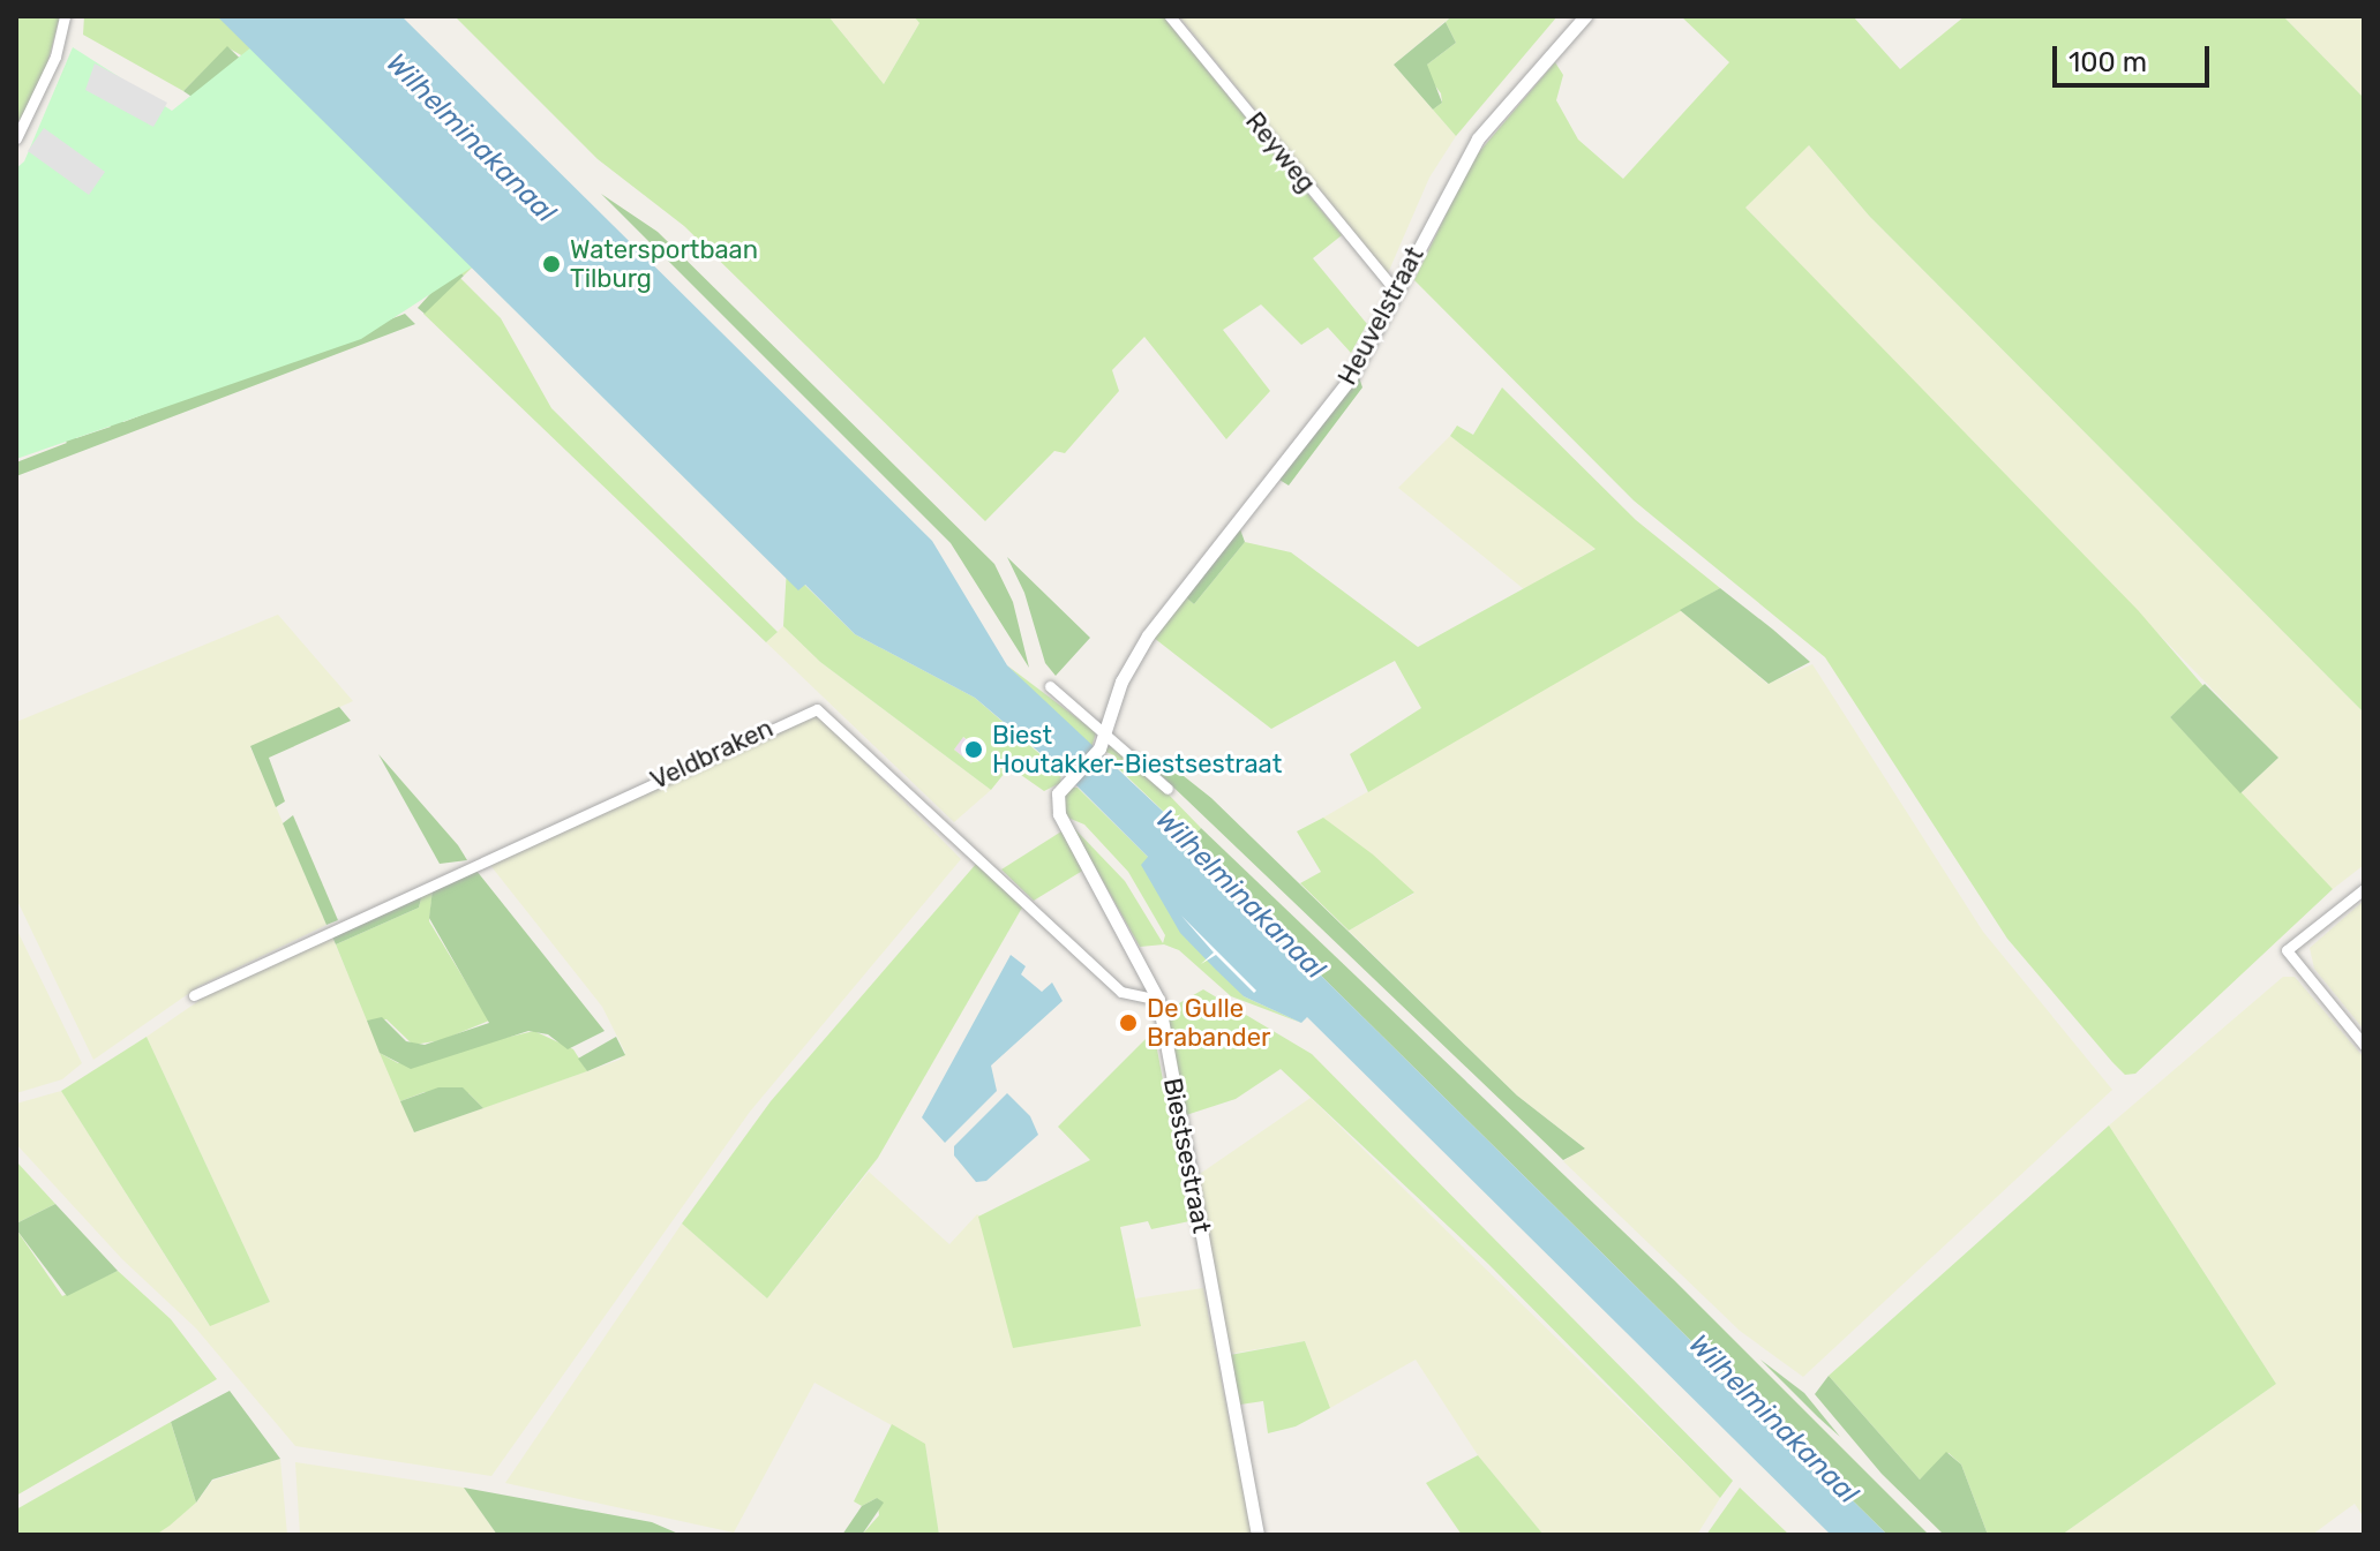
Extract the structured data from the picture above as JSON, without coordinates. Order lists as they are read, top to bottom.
{
  "streets": {
    "street": [
      "Reyweg",
      "Heuvelstraat",
      "Veldbraken",
      "Biestsestraat"
    ]
  },
  "crossings": [
    ["Heuvelstraat", "Biestsestraat"],
    ["Veldbraken", "Biestsestraat"]
  ],
  "water": ["Wilhelminakanaal"],
  "places": ["Watersportbaan Tilburg", "Biest Houtakker-Biestsestraat", "De Gulle Brabander"],
  "scale_bar": "100 m"
}
